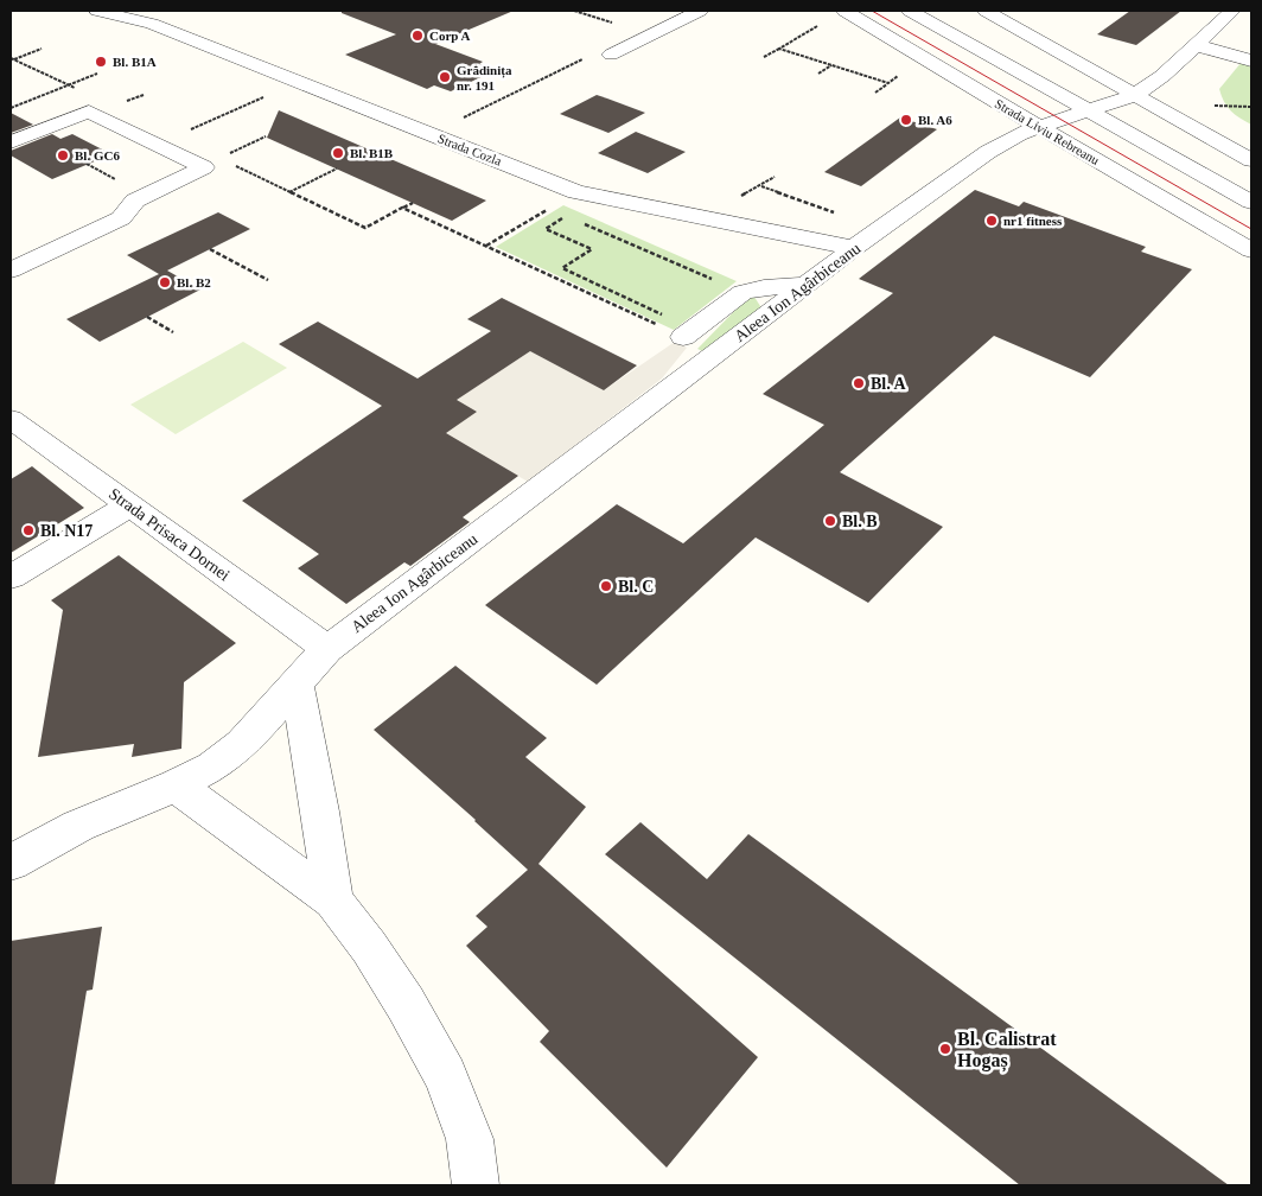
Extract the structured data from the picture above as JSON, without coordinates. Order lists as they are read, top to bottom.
{
  "streets": {
    "street": [
      "Strada Liviu Rebreanu",
      "Strada Cozla",
      "Aleea Ion Agârbiceanu",
      "Strada Prisaca Dornei"
    ]
  },
  "crossings": [
    ["Strada Liviu Rebreanu", "Aleea Ion Agârbiceanu"],
    ["Strada Cozla", "Aleea Ion Agârbiceanu"],
    ["Aleea Ion Agârbiceanu", "Strada Prisaca Dornei"]
  ],
  "places": [
    "Corp A",
    "Bl. B1A",
    "Grădinița nr. 191",
    "Bl. A6",
    "Bl. B1B",
    "Bl. GC6",
    "nr1 fitness",
    "Bl. B2",
    "Bl. A",
    "Bl. B",
    "Bl. N17",
    "Bl. C",
    "Bl. Calistrat Hogaș"
  ]
}
